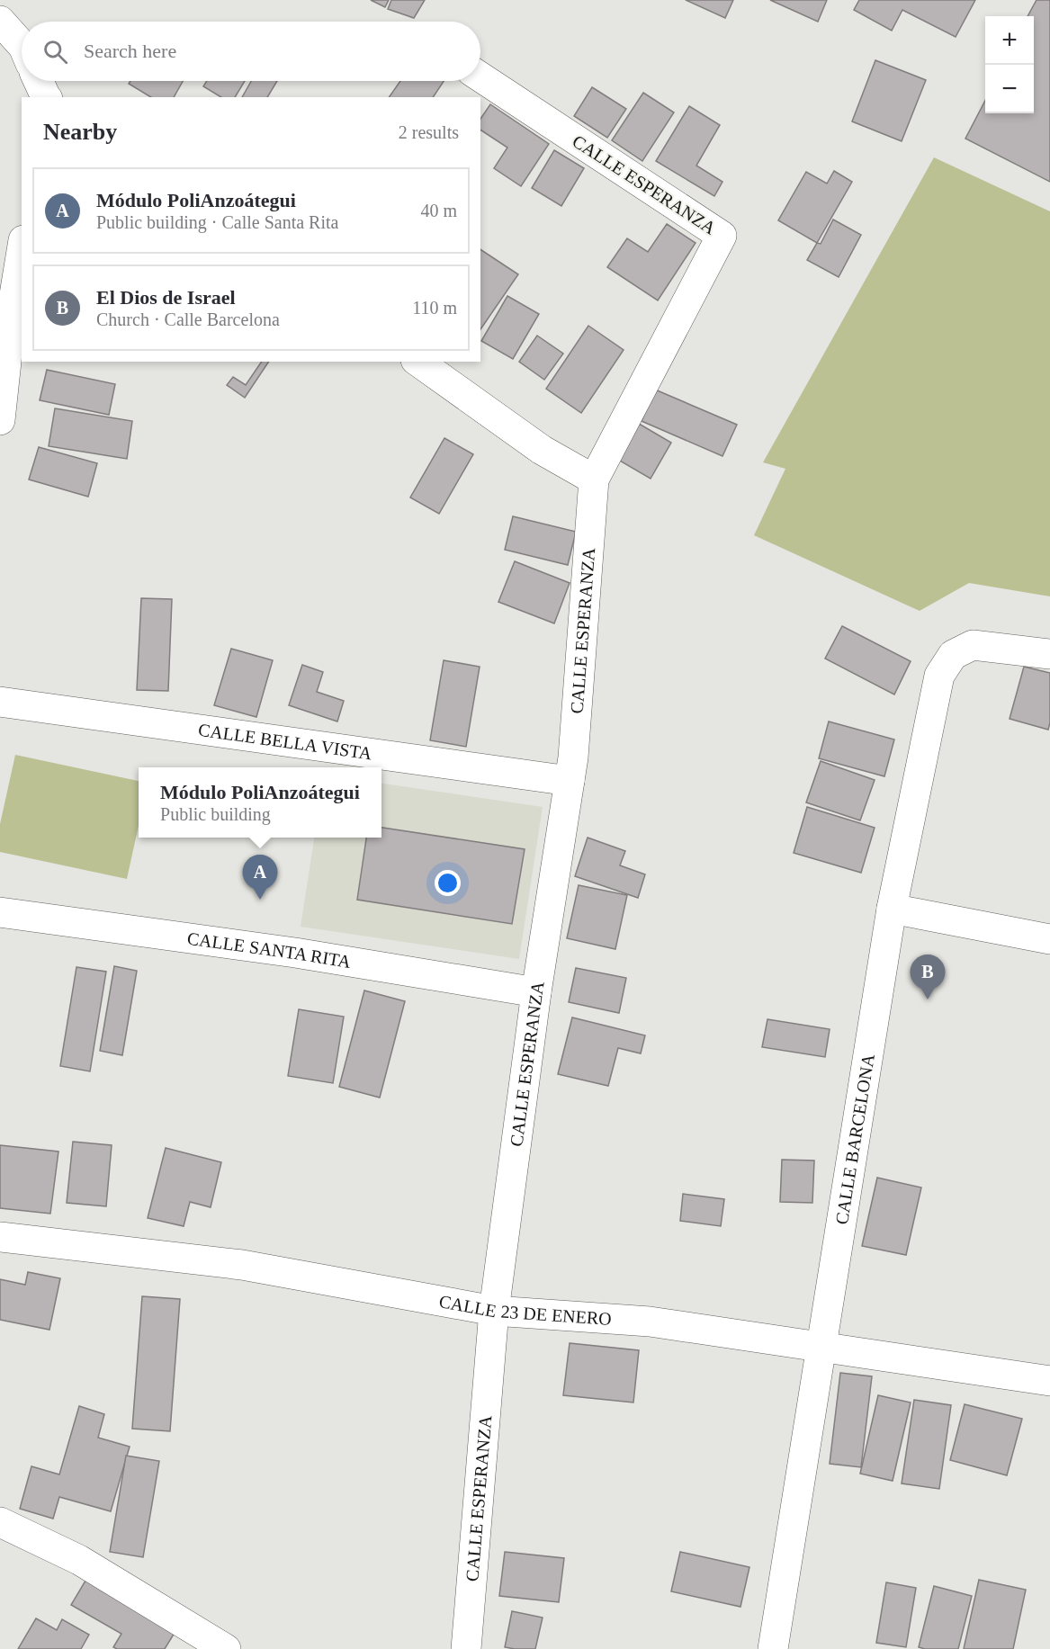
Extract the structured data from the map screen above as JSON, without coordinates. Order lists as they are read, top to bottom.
{
  "streets": {
    "street": [
      "CALLE ESPERANZA",
      "CALLE BELLA VISTA",
      "CALLE SANTA RITA",
      "CALLE BARCELONA",
      "CALLE 23 DE ENERO"
    ]
  },
  "crossings": [
    ["CALLE ESPERANZA", "CALLE BELLA VISTA"],
    ["CALLE ESPERANZA", "CALLE SANTA RITA"],
    ["CALLE ESPERANZA", "CALLE 23 DE ENERO"],
    ["CALLE BARCELONA", "CALLE 23 DE ENERO"]
  ],
  "page": {
    "map_buttons": ["+", "−"],
    "search": "Search here",
    "heading": ["Nearby", "2 results"],
    "list": [
      {
        "mark": "A",
        "name": "Módulo PoliAnzoátegui",
        "note": "Public building · Calle Santa Rita",
        "value": "40 m"
      },
      {
        "mark": "B",
        "name": "El Dios de Israel",
        "note": "Church · Calle Barcelona",
        "value": "110 m"
      }
    ],
    "popup": ["Módulo PoliAnzoátegui", "Public building"],
    "pins": ["A", "B"]
  }
}
